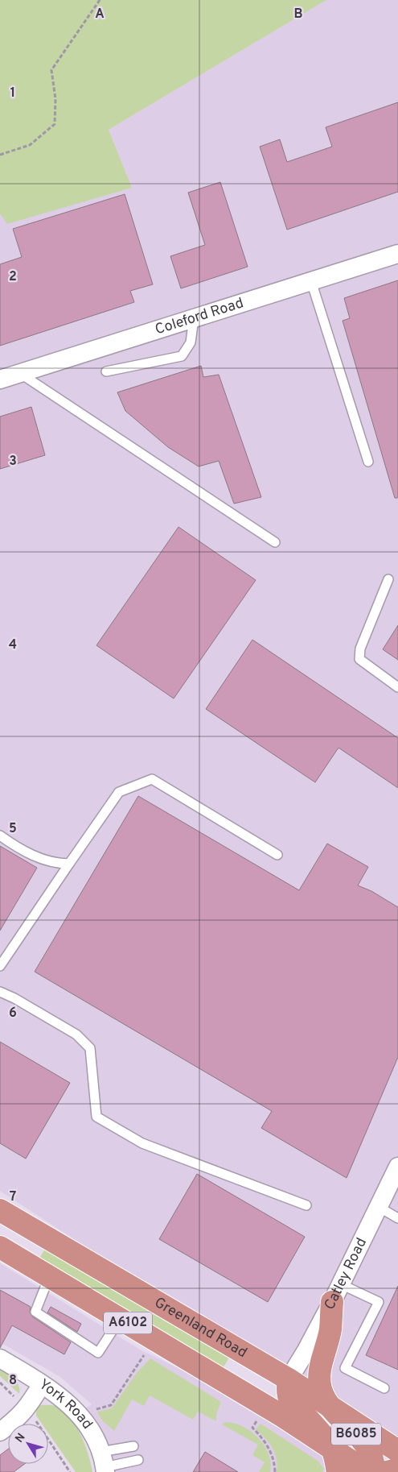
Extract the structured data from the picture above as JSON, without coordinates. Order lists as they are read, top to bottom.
{
  "streets": {
    "highway": ["A6102", "Greenland Road", "B6085"],
    "street": ["Coleford Road", "Catley Road", "York Road"]
  },
  "crossings": [
    ["Catley Road", "Greenland Road"],
    ["A6102", "B6085"],
    ["Greenland Road", "B6085"]
  ],
  "north": "top left",
  "grid": {
    "columns": ["A", "B"],
    "rows": [
      "1",
      "2",
      "3",
      "4",
      "5",
      "6",
      "7",
      "8"
    ]
  }
}
